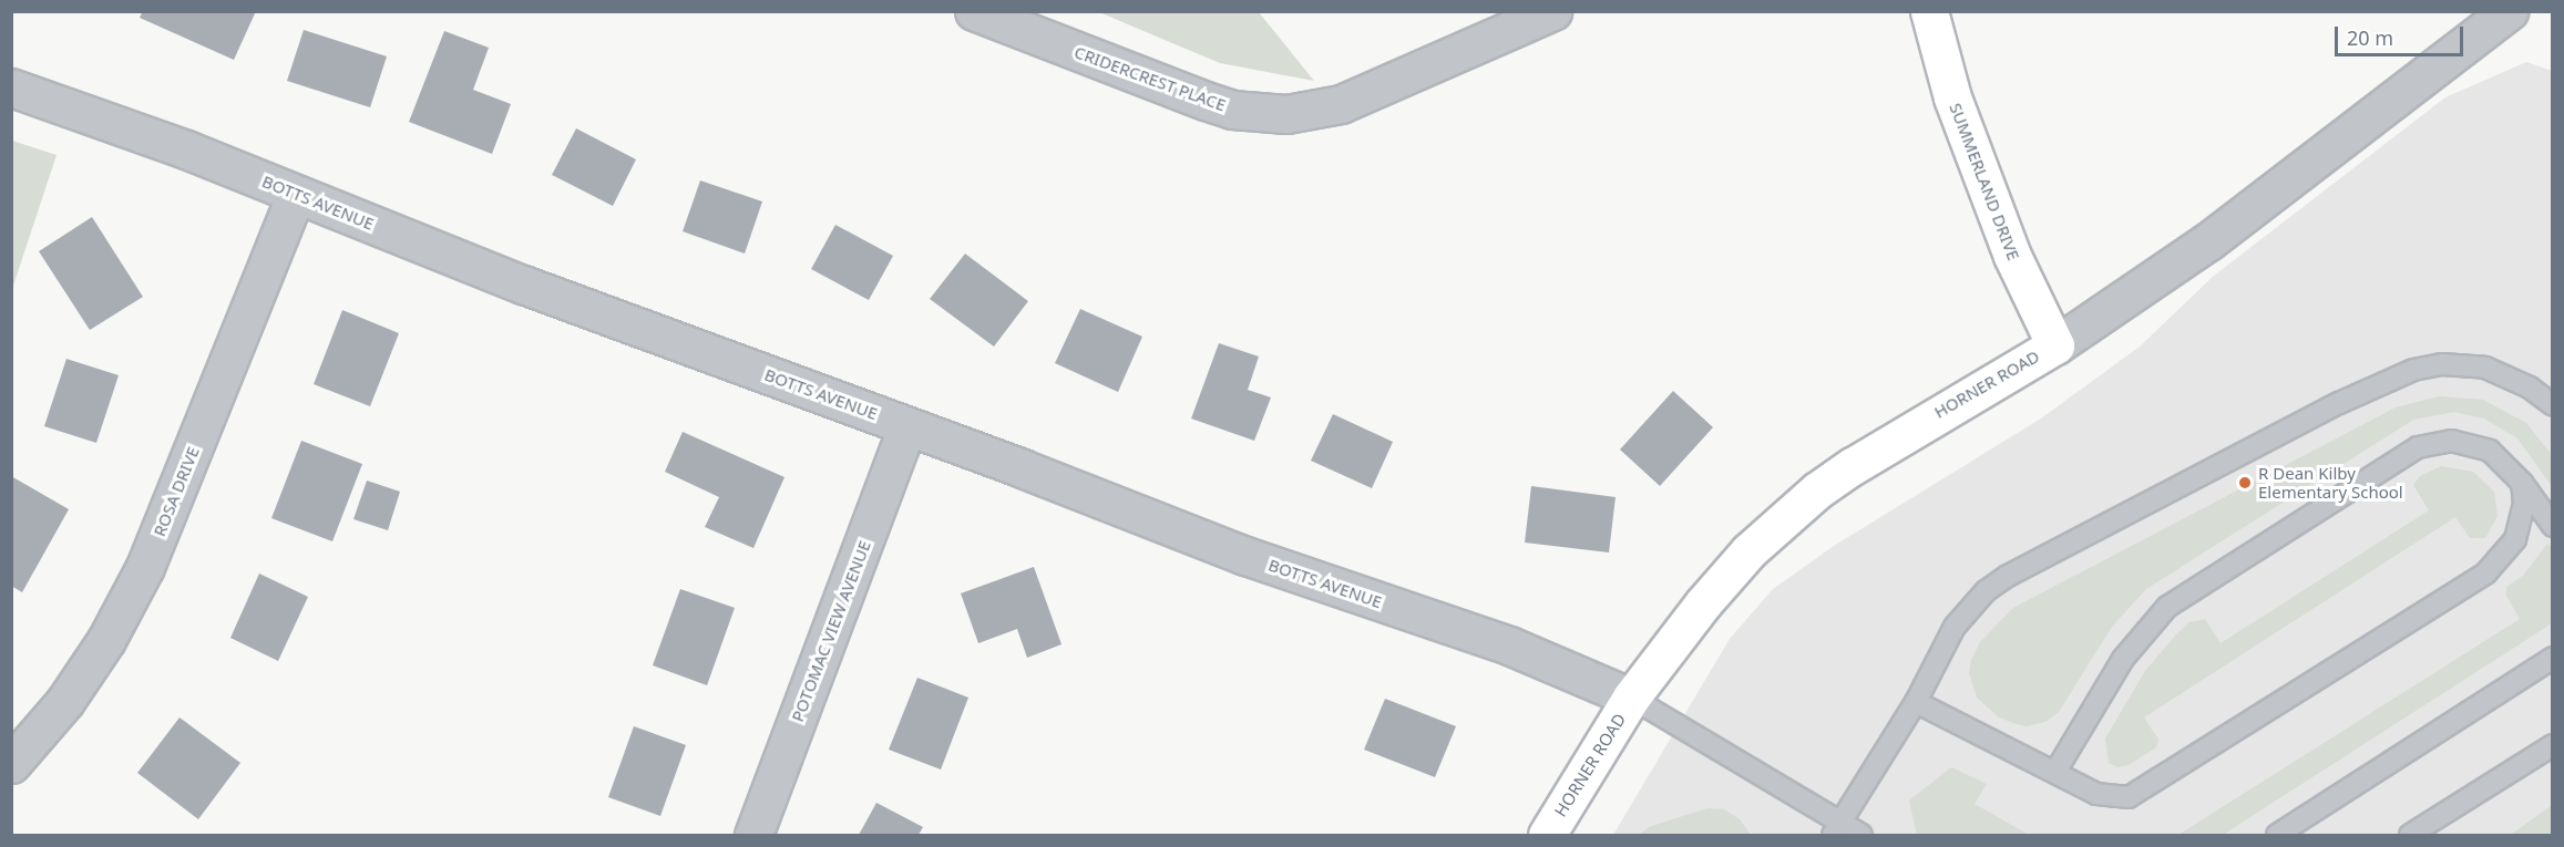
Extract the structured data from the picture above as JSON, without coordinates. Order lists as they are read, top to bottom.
{
  "streets": {
    "main road": ["SUMMERLAND DRIVE", "HORNER ROAD"],
    "street": [
      "CRIDERCREST PLACE",
      "BOTTS AVENUE",
      "ROSA DRIVE",
      "POTOMAC VIEW AVENUE"
    ]
  },
  "crossings": [
    ["SUMMERLAND DRIVE", "HORNER ROAD"],
    ["BOTTS AVENUE", "HORNER ROAD"],
    ["BOTTS AVENUE", "ROSA DRIVE"],
    ["BOTTS AVENUE", "POTOMAC VIEW AVENUE"]
  ],
  "places": ["R Dean Kilby Elementary School"],
  "scale_bar": "20 m"
}
